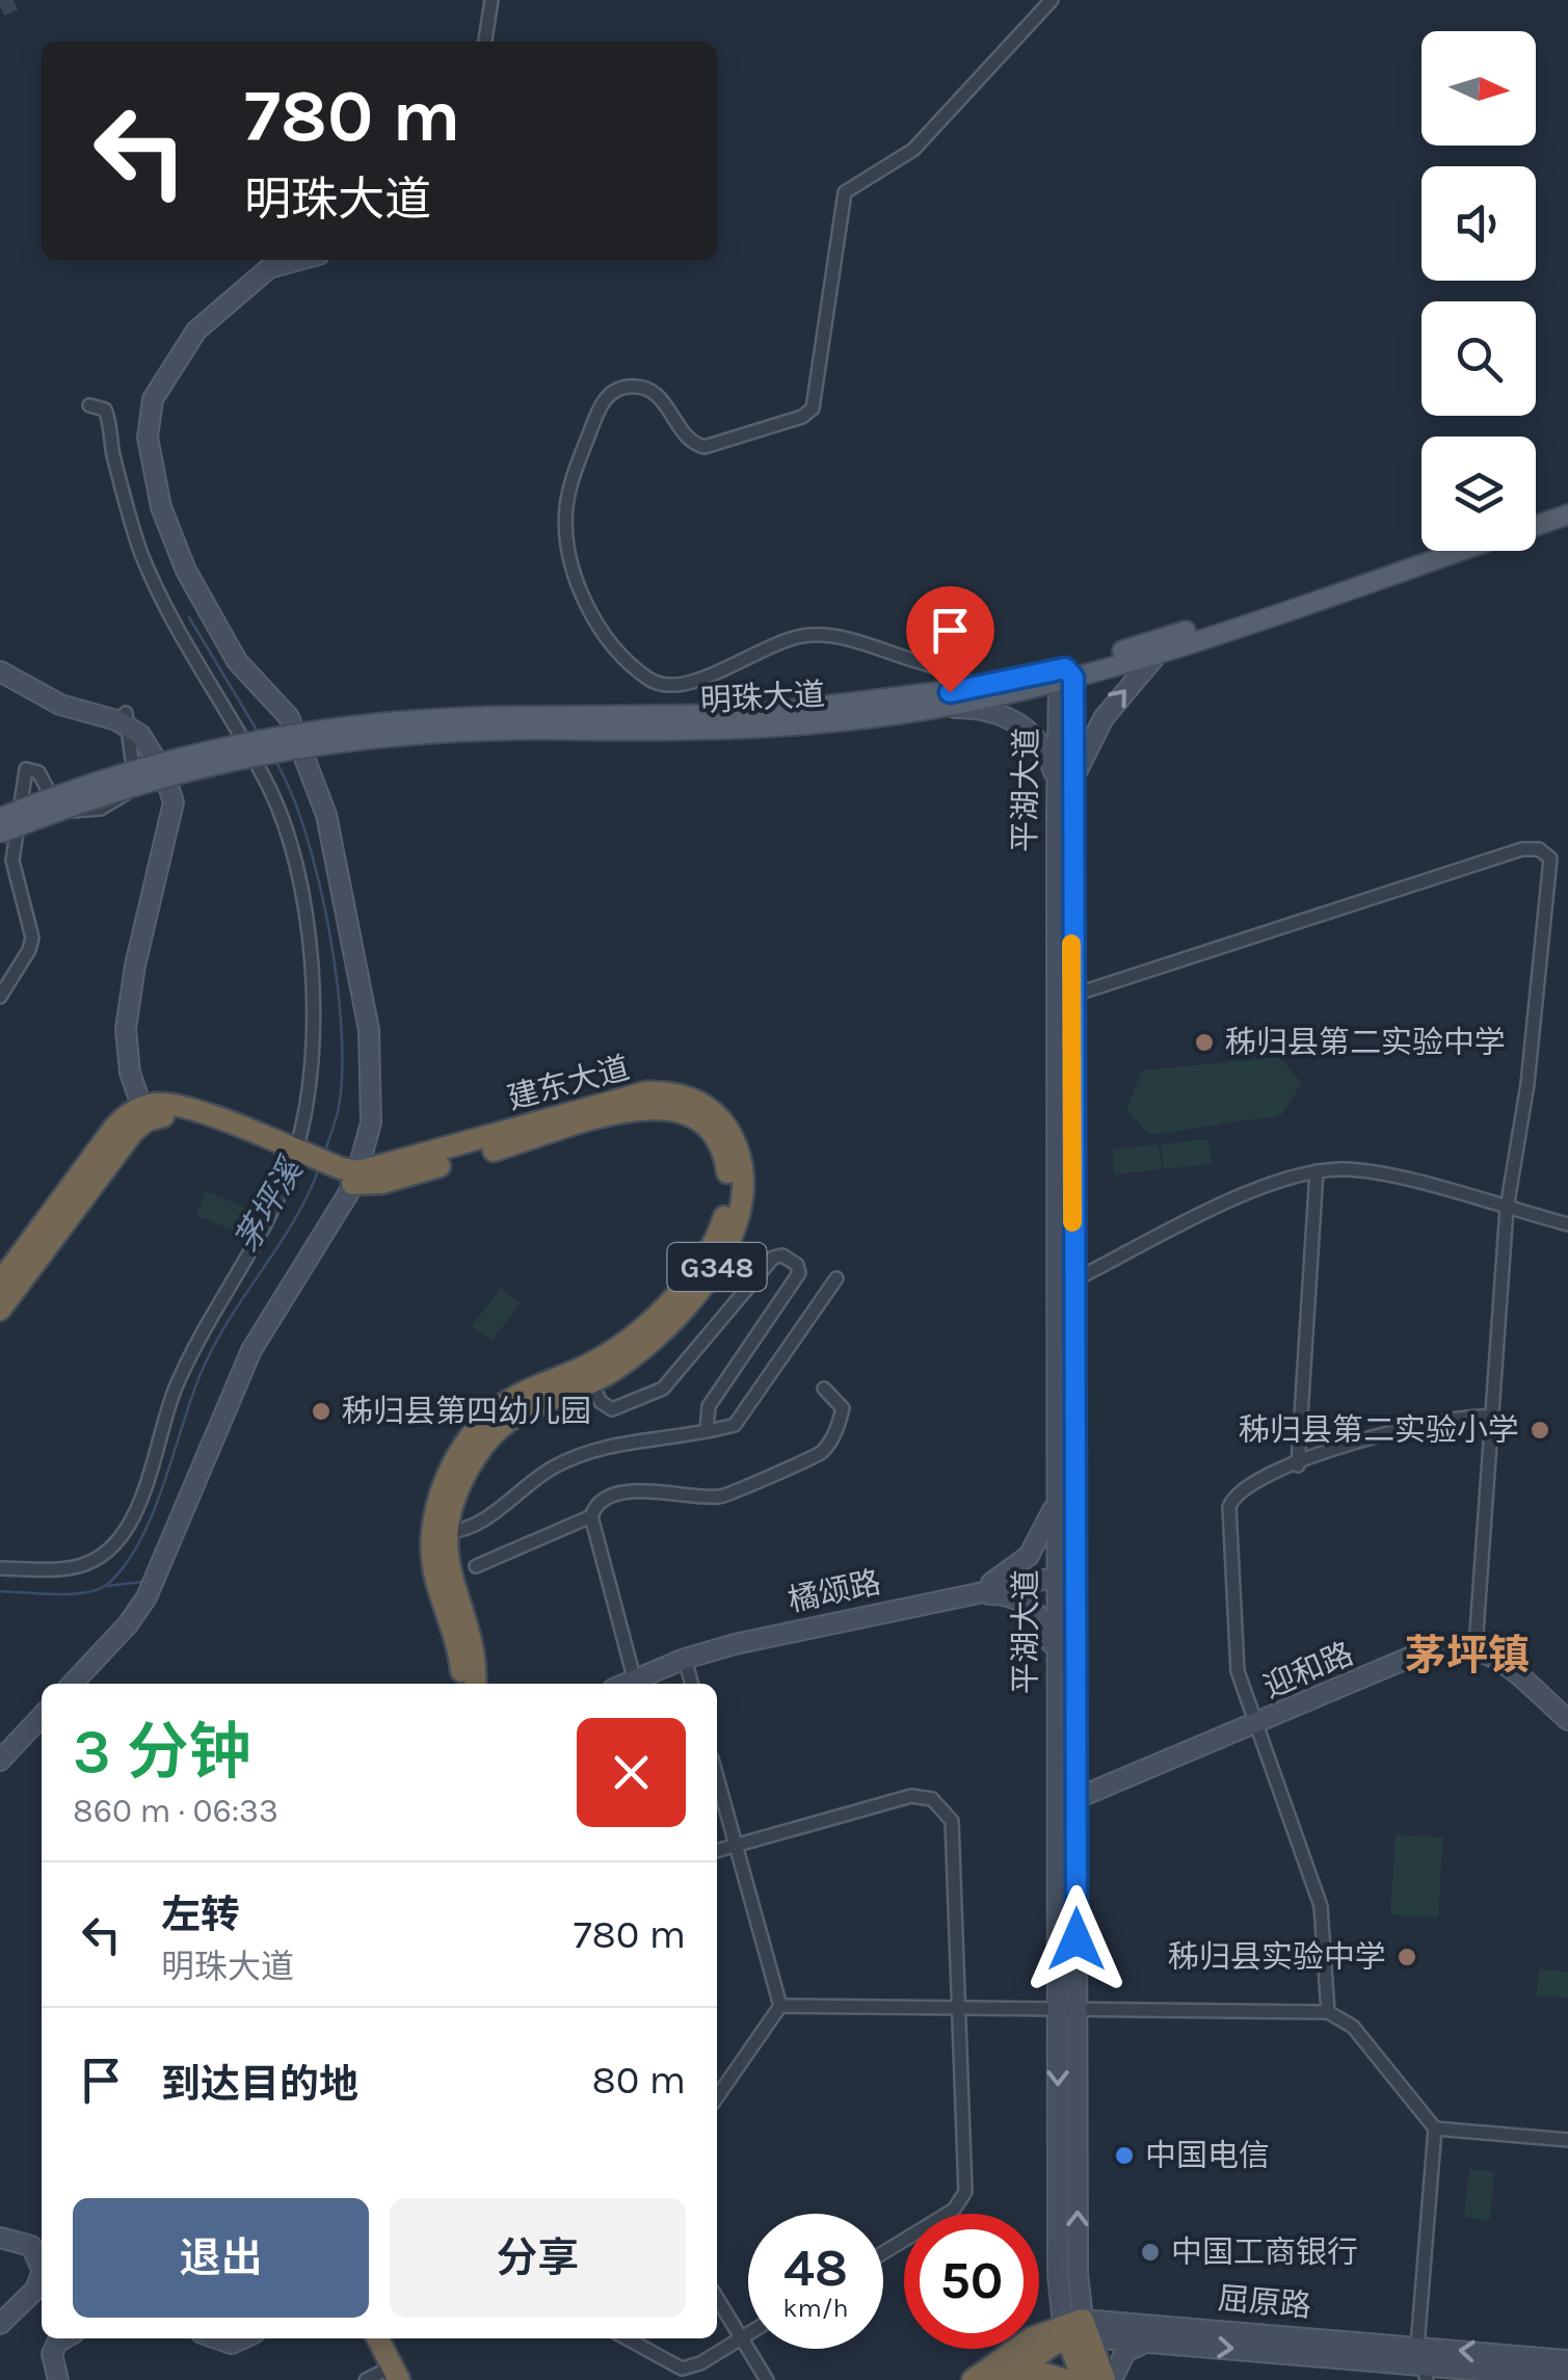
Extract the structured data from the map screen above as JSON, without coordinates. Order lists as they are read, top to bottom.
{
  "streets": {
    "highway": ["平湖大道", "建东大道", "G348"],
    "main road": [
      "明珠大道",
      "橘颂路",
      "迎和路",
      "屈原路"
    ]
  },
  "crossings": [
    ["明珠大道", "平湖大道"],
    ["平湖大道", "橘颂路"],
    ["平湖大道", "迎和路"],
    ["平湖大道", "屈原路"]
  ],
  "districts": ["茅坪镇"],
  "water": ["茅坪溪"],
  "places": [
    "秭归县第二实验中学",
    "秭归县第四幼儿园",
    "秭归县第二实验小学",
    "秭归县实验中学",
    "中国电信",
    "中国工商银行"
  ],
  "north": "right",
  "page": {
    "turn": ["780 m", "明珠大道"],
    "heading": ["3 分钟", "860 m · 06:33"],
    "list": [
      {
        "name": "左转",
        "note": "明珠大道",
        "value": "780 m"
      },
      {
        "name": "到达目的地",
        "value": "80 m"
      }
    ],
    "buttons": ["退出", "分享"],
    "speed": "48 km/h",
    "limit": "50"
  }
}
